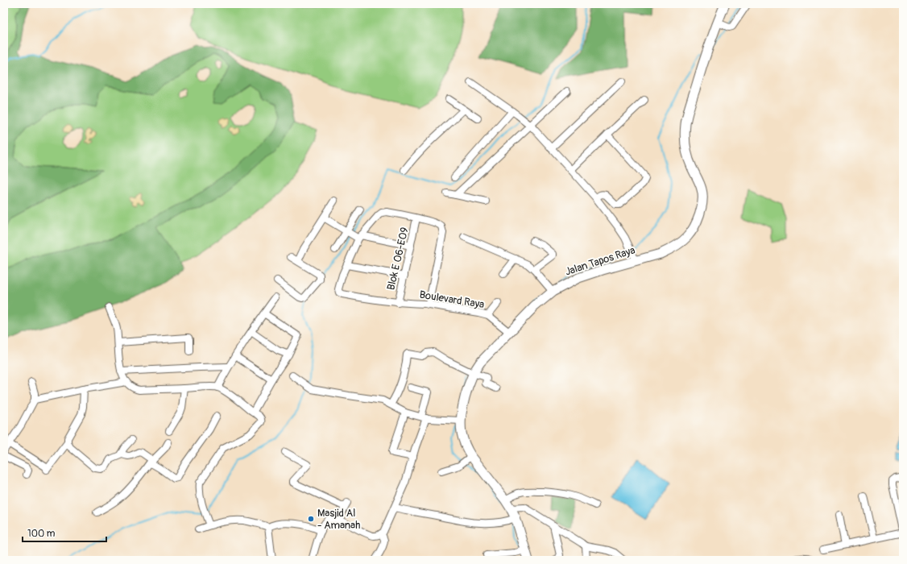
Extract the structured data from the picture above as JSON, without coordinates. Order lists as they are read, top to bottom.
{
  "streets": {
    "main road": ["Jalan Tapos Raya"],
    "street": ["Blok E 06-E09", "Boulevard Raya"]
  },
  "crossings": [
    ["Blok E 06-E09", "Boulevard Raya"]
  ],
  "places": ["Masjid Al - Amanah"],
  "scale_bar": "100 m"
}
